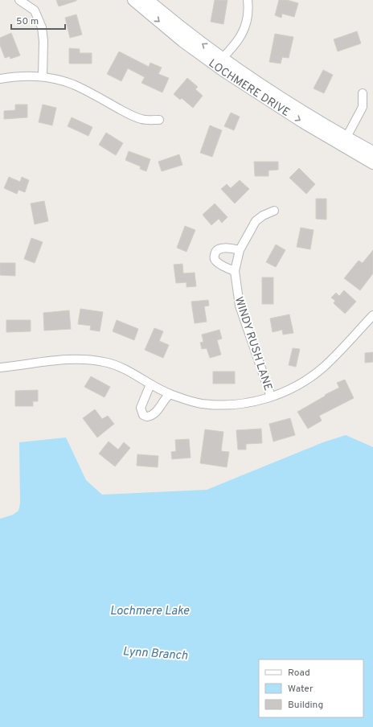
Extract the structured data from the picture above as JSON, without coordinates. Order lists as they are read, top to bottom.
{
  "streets": {
    "street": ["LOCHMERE DRIVE", "WINDY RUSH LANE"]
  },
  "water": ["Lochmere Lake", "Lynn Branch"],
  "legend": ["Road", "Water", "Building"],
  "scale_bar": "50 m"
}
